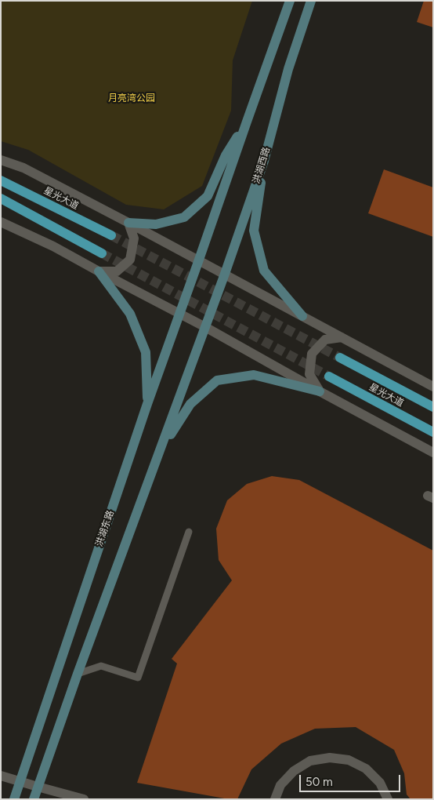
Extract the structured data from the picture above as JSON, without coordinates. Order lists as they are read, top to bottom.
{
  "streets": {
    "main road": ["洪湖西路", "星光大道", "洪湖东路"]
  },
  "parks": ["月亮湾公园"],
  "scale_bar": "50 m"
}
